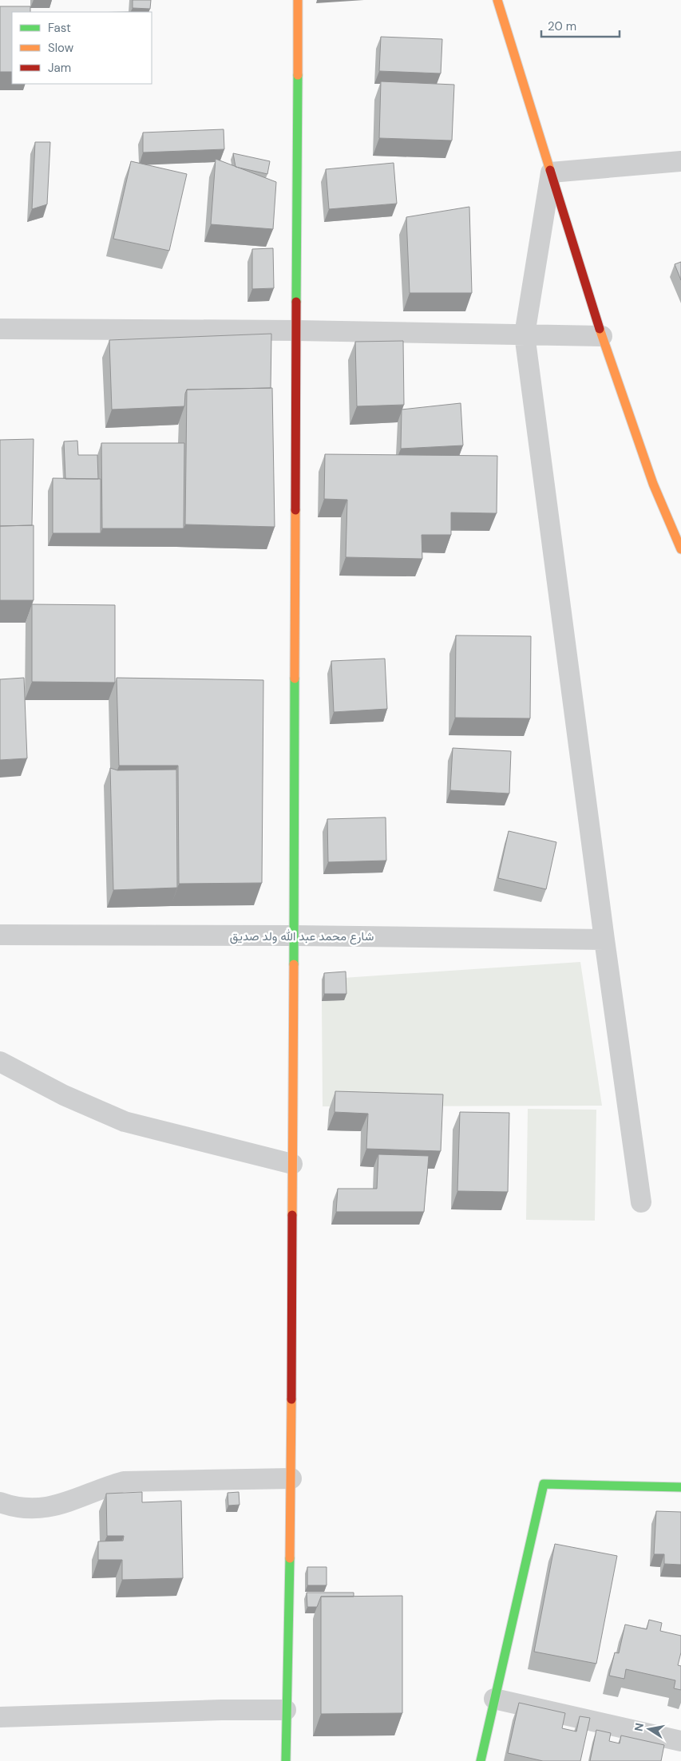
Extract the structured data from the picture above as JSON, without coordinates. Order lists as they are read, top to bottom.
{
  "streets": {
    "street": ["شارع محمد عبد الله ولد صديق"]
  },
  "legend": ["Fast", "Slow", "Jam"],
  "scale_bar": "20 m",
  "north": "left"
}
